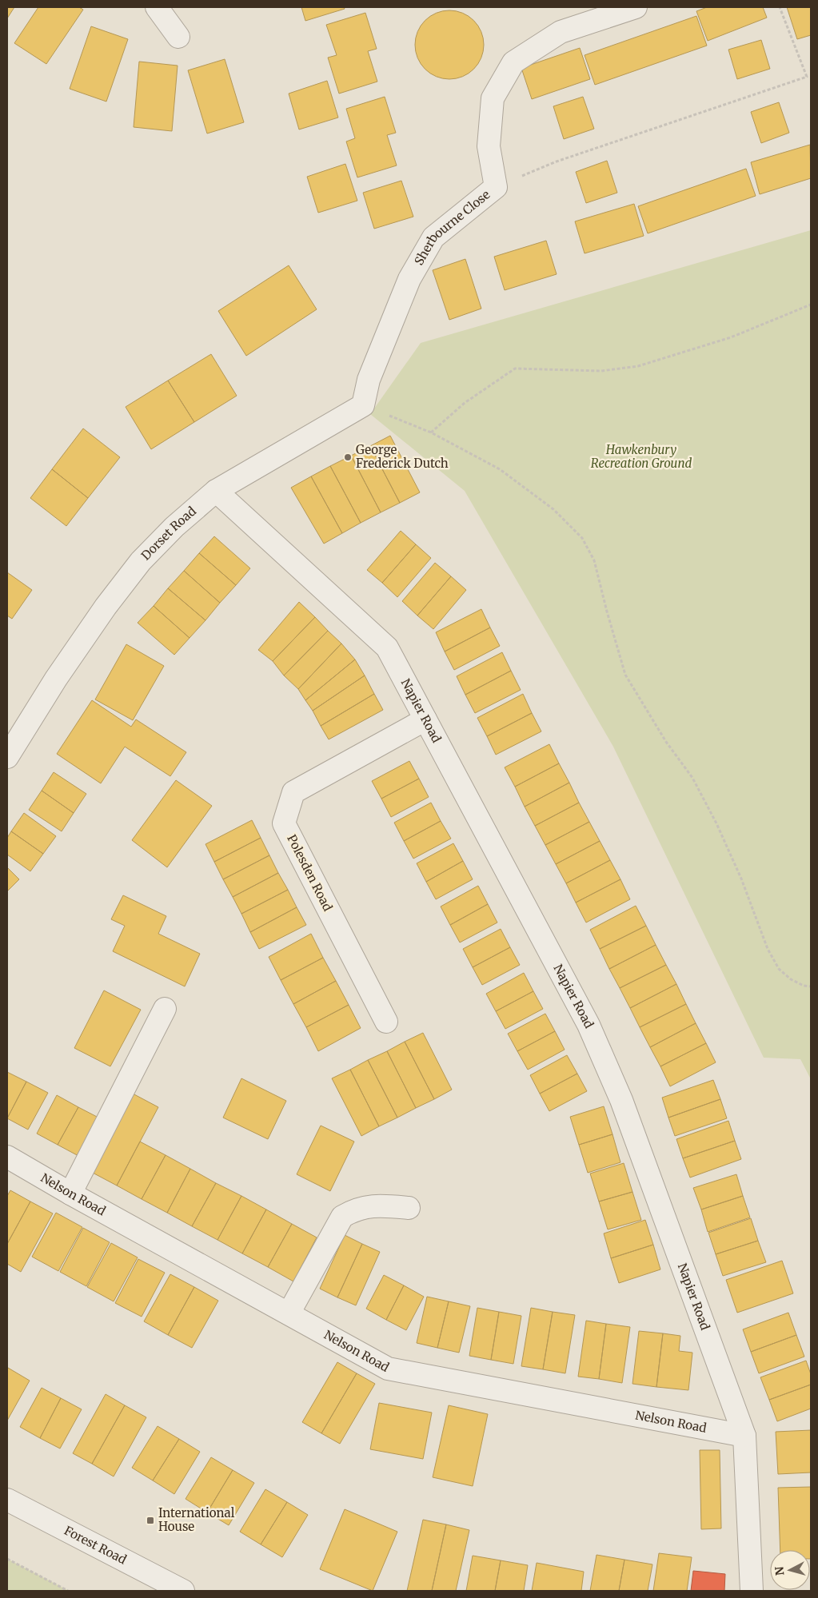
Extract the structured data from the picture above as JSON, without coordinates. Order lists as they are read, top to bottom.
{
  "streets": {
    "street": [
      "Sherbourne Close",
      "Dorset Road",
      "Napier Road",
      "Polesden Road",
      "Nelson Road",
      "Forest Road"
    ]
  },
  "crossings": [
    ["Sherbourne Close", "Dorset Road"],
    ["Dorset Road", "Napier Road"],
    ["Napier Road", "Polesden Road"],
    ["Napier Road", "Nelson Road"]
  ],
  "parks": ["Hawkenbury Recreation Ground"],
  "places": {
    "other": ["George Frederick Dutch"],
    "transit": ["International House"]
  },
  "north": "left"
}
